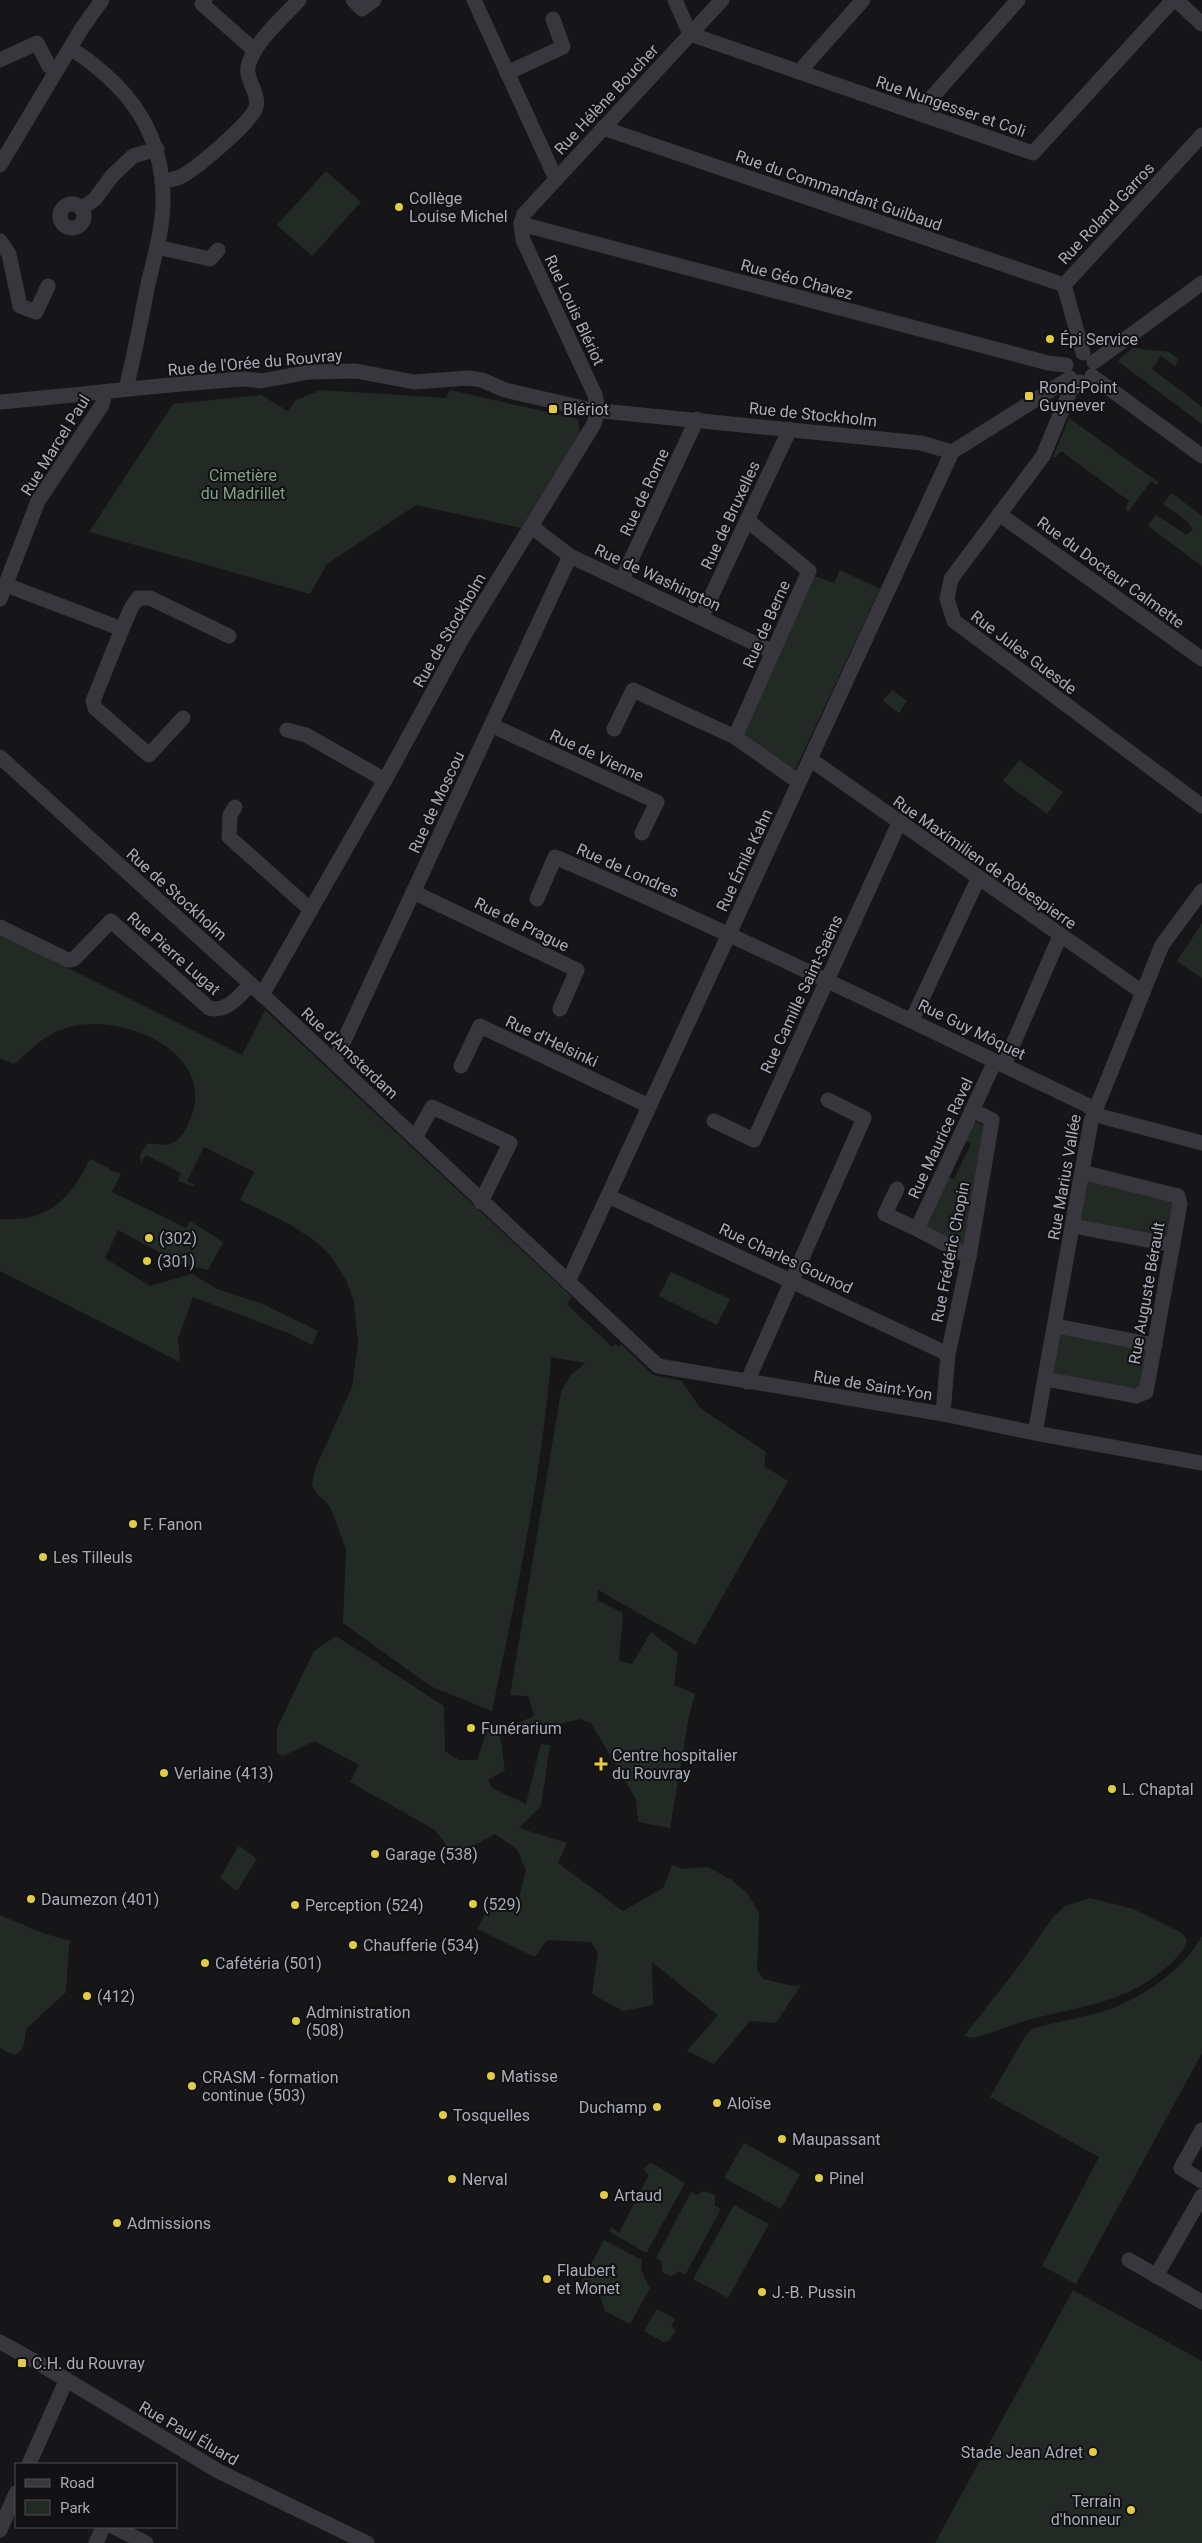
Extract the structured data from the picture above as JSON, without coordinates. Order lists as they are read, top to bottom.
{
  "streets": {
    "street": [
      "Rue Hélène Boucher",
      "Rue Nungesser et Coli",
      "Rue du Commandant Guilbaud",
      "Rue Roland Garros",
      "Rue Géo Chavez",
      "Rue Louis Blériot",
      "Rue de l'Orée du Rouvray",
      "Rue de Stockholm",
      "Rue Marcel Paul",
      "Rue de Rome",
      "Rue de Bruxelles",
      "Rue du Docteur Calmette",
      "Rue de Washington",
      "Rue de Berne",
      "Rue Jules Guesde",
      "Rue de Vienne",
      "Rue de Moscou",
      "Rue Émile Kahn",
      "Rue Maximilien de Robespierre",
      "Rue de Londres",
      "Rue de Prague",
      "Rue Pierre Lugat",
      "Rue Camille Saint-Saëns",
      "Rue Guy Môquet",
      "Rue d'Helsinki",
      "Rue d'Amsterdam",
      "Rue Maurice Ravel",
      "Rue Marius Vallée",
      "Rue Frédéric Chopin",
      "Rue Charles Gounod",
      "Rue Auguste Bérault",
      "Rue de Saint-Yon",
      "Rue Paul Éluard"
    ]
  },
  "crossings": [
    ["Rue Hélène Boucher", "Rue Nungesser et Coli"],
    ["Rue Hélène Boucher", "Rue du Commandant Guilbaud"],
    ["Rue Hélène Boucher", "Rue Géo Chavez"],
    ["Rue Hélène Boucher", "Rue Louis Blériot"],
    ["Rue du Commandant Guilbaud", "Rue Roland Garros"],
    ["Rue Roland Garros", "Rue Géo Chavez"],
    ["Rue Roland Garros", "Rue Jules Guesde"],
    ["Rue Géo Chavez", "Rue Louis Blériot"],
    ["Rue Géo Chavez", "Rue Jules Guesde"],
    ["Rue Louis Blériot", "Rue de l'Orée du Rouvray"],
    ["Rue Louis Blériot", "Rue de Stockholm"],
    ["Rue de l'Orée du Rouvray", "Rue de Stockholm"],
    ["Rue de l'Orée du Rouvray", "Rue Marcel Paul"],
    ["Rue de Stockholm", "Rue de Rome"],
    ["Rue de Stockholm", "Rue de Bruxelles"],
    ["Rue de Stockholm", "Rue de Washington"],
    ["Rue de Stockholm", "Rue Émile Kahn"],
    ["Rue de Stockholm", "Rue Pierre Lugat"],
    ["Rue de Stockholm", "Rue d'Amsterdam"],
    ["Rue de Rome", "Rue de Washington"],
    ["Rue de Bruxelles", "Rue de Washington"],
    ["Rue de Bruxelles", "Rue de Berne"],
    ["Rue du Docteur Calmette", "Rue Jules Guesde"],
    ["Rue de Washington", "Rue de Berne"],
    ["Rue de Washington", "Rue de Moscou"],
    ["Rue de Vienne", "Rue de Moscou"],
    ["Rue de Moscou", "Rue de Prague"],
    ["Rue de Moscou", "Rue d'Amsterdam"],
    ["Rue Émile Kahn", "Rue Maximilien de Robespierre"],
    ["Rue Émile Kahn", "Rue de Londres"],
    ["Rue Émile Kahn", "Rue Guy Môquet"],
    ["Rue Émile Kahn", "Rue d'Helsinki"],
    ["Rue Émile Kahn", "Rue d'Amsterdam"],
    ["Rue Émile Kahn", "Rue Charles Gounod"],
    ["Rue Émile Kahn", "Rue de Saint-Yon"],
    ["Rue Maximilien de Robespierre", "Rue Camille Saint-Saëns"],
    ["Rue Maximilien de Robespierre", "Rue Maurice Ravel"],
    ["Rue Maximilien de Robespierre", "Rue Marius Vallée"],
    ["Rue de Londres", "Rue Guy Môquet"],
    ["Rue Pierre Lugat", "Rue d'Amsterdam"],
    ["Rue Camille Saint-Saëns", "Rue Guy Môquet"],
    ["Rue Guy Môquet", "Rue Maurice Ravel"],
    ["Rue Guy Môquet", "Rue Marius Vallée"],
    ["Rue d'Amsterdam", "Rue de Saint-Yon"],
    ["Rue Maurice Ravel", "Rue Frédéric Chopin"],
    ["Rue Marius Vallée", "Rue Auguste Bérault"],
    ["Rue Marius Vallée", "Rue de Saint-Yon"],
    ["Rue Frédéric Chopin", "Rue Charles Gounod"],
    ["Rue Frédéric Chopin", "Rue de Saint-Yon"]
  ],
  "parks": ["Cimetière du Madrillet"],
  "places": {
    "other": [
      "Collège Louise Michel",
      "Épi Service",
      "(302)",
      "(301)",
      "F. Fanon",
      "Les Tilleuls",
      "Funérarium",
      "Verlaine (413)",
      "L. Chaptal",
      "Garage (538)",
      "Daumezon (401)",
      "(529)",
      "Perception (524)",
      "Chaufferie (534)",
      "Cafétéria (501)",
      "(412)",
      "Administration (508)",
      "Matisse",
      "CRASM - formation continue (503)",
      "Aloïse",
      "Duchamp",
      "Tosquelles",
      "Maupassant",
      "Pinel",
      "Nerval",
      "Artaud",
      "Admissions",
      "Flaubert et Monet",
      "J.-B. Pussin",
      "Stade Jean Adret",
      "Terrain d'honneur"
    ],
    "transit": ["Rond-Point Guynever", "Blériot", "C.H. du Rouvray"],
    "health": ["Centre hospitalier du Rouvray"]
  },
  "legend": ["Road", "Park"]
}
